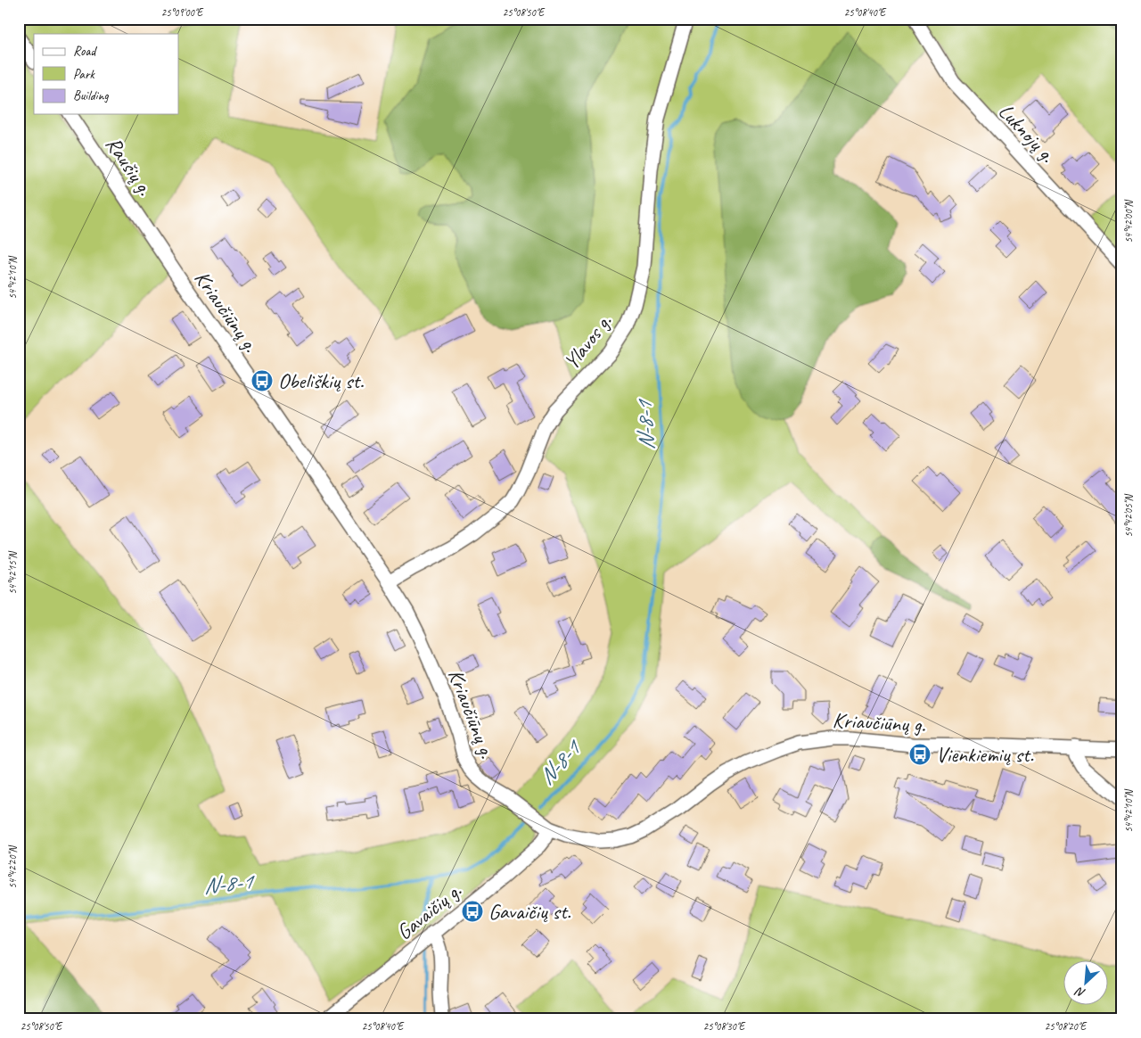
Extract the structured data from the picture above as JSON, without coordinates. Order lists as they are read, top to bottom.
{
  "streets": {
    "street": [
      "Luknojų g.",
      "Raušių g.",
      "Kriaučiūnų g.",
      "Ylavos g.",
      "Gavaičių g."
    ]
  },
  "crossings": [
    ["Raušių g.", "Kriaučiūnų g."],
    ["Kriaučiūnų g.", "Ylavos g."],
    ["Kriaučiūnų g.", "Gavaičių g."]
  ],
  "water": ["N-8-1"],
  "places": {
    "bus stop": ["Obeliškių st.", "Vienkiemių st.", "Gavaičių st."]
  },
  "legend": ["Road", "Park", "Building"],
  "north": "bottom left",
  "coordinates": [
    "25°09'00\"E",
    "25°08'50\"E",
    "25°08'40\"E",
    "54°42'00\"N",
    "54°42'10\"N",
    "54°42'05\"N",
    "54°42'15\"N",
    "54°42'20\"N",
    "25°08'30\"E",
    "25°08'20\"E"
  ]
}
